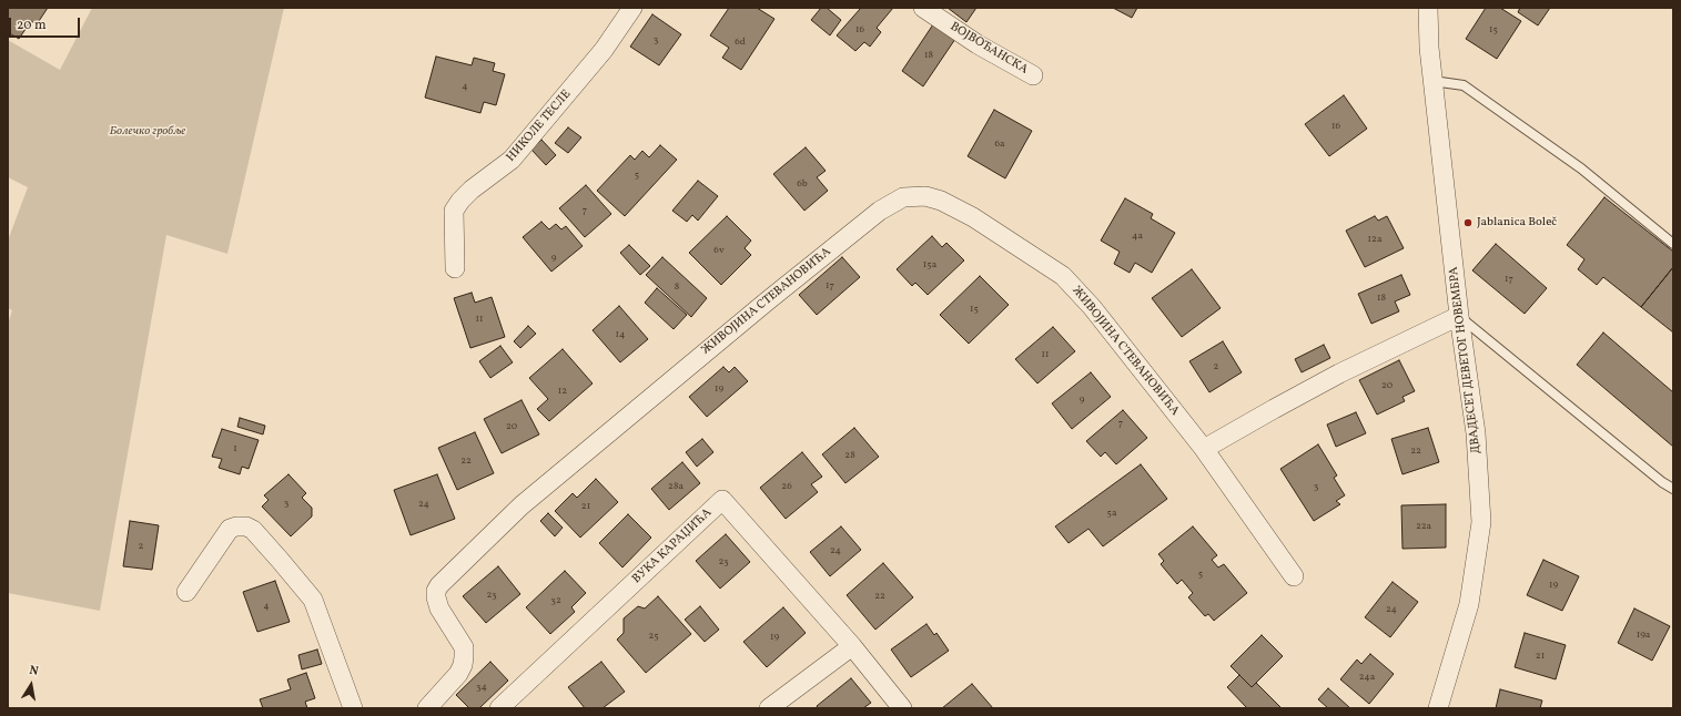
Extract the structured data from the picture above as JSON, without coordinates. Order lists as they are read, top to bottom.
{
  "streets": {
    "street": [
      "ВОЈВОЂАНСКА",
      "НИКОЛЕ ТЕСЛЕ",
      "ЖИВОЈИНА СТЕВАНОВИЋА",
      "ДВАДЕСЕТ ДЕВЕТОГ НОВЕМБРА",
      "ВУКА КАРАЏИЋА"
    ]
  },
  "parks": ["Болечко гробље"],
  "places": ["Jablanica Boleč"],
  "house_numbers": [
    "16",
    "15",
    "3",
    "6d",
    "18",
    "4",
    "16",
    "6a",
    "5",
    "6b",
    "7",
    "4a",
    "12a",
    "6v",
    "9",
    "15a",
    "17",
    "17",
    "8",
    "18",
    "15",
    "11",
    "14",
    "11",
    "2",
    "20",
    "19",
    "12",
    "9",
    "7",
    "20",
    "1",
    "22",
    "28",
    "22",
    "28a",
    "26",
    "3",
    "3",
    "24",
    "21",
    "5a",
    "22a",
    "2",
    "24",
    "23",
    "5",
    "19",
    "23",
    "22",
    "32",
    "4",
    "24",
    "19a",
    "25",
    "19",
    "21",
    "24a",
    "34"
  ],
  "scale_bar": "20 m",
  "north": "top"
}
